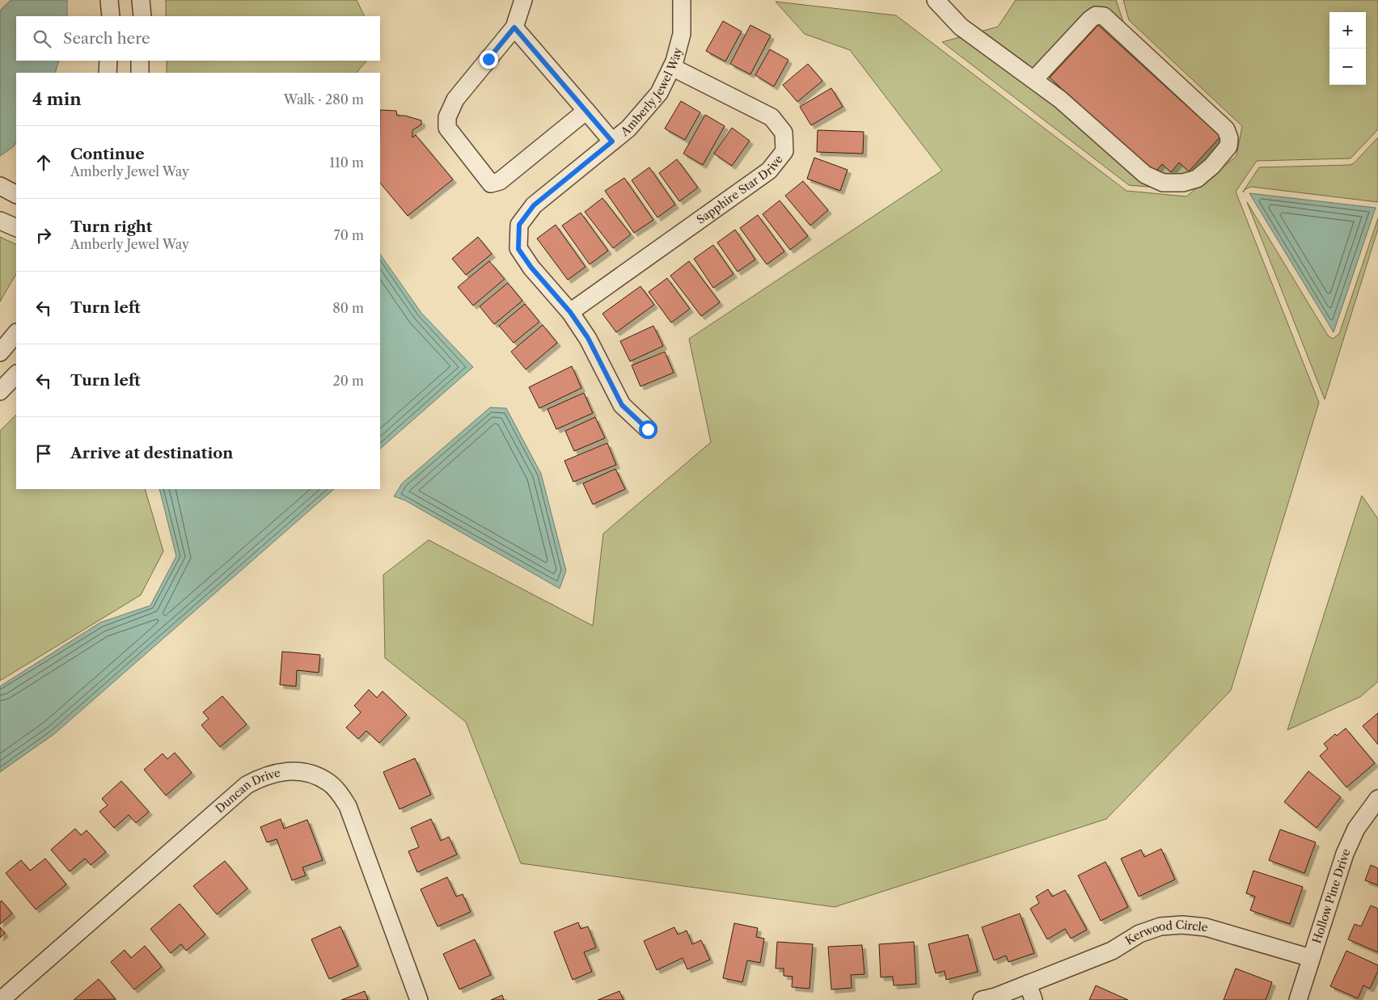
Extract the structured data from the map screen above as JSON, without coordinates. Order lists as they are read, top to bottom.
{
  "streets": {
    "street": [
      "Amberly Jewel Way",
      "Sapphire Star Drive",
      "Duncan Drive",
      "Hollow Pine Drive",
      "Kerwood Circle"
    ]
  },
  "crossings": [
    ["Amberly Jewel Way", "Sapphire Star Drive"],
    ["Hollow Pine Drive", "Kerwood Circle"]
  ],
  "page": {
    "map_buttons": ["+", "−"],
    "search": "Search here",
    "heading": ["4 min", "Walk · 280 m"],
    "list": [
      ["Continue", "Amberly Jewel Way", "110 m"],
      ["Turn right", "Amberly Jewel Way", "70 m"],
      ["Turn left", "80 m"],
      ["Turn left", "20 m"],
      "Arrive at destination"
    ]
  }
}
